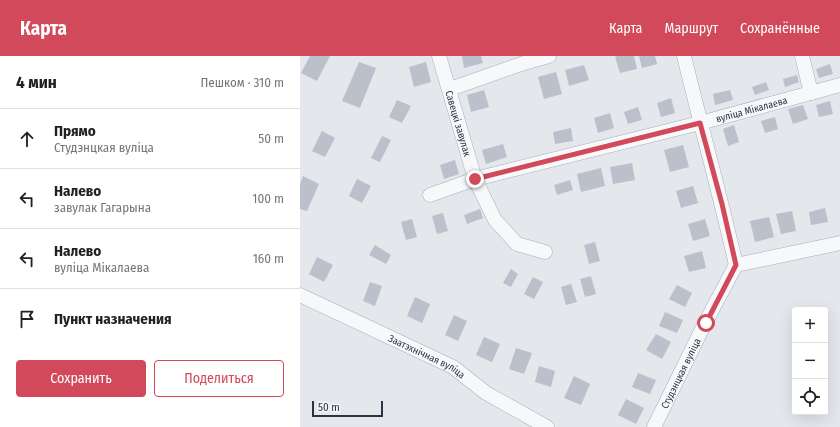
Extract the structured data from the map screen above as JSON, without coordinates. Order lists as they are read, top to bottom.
{
  "streets": {
    "street": [
      "вуліца Мікалаева",
      "Савецкі завулак",
      "Заатэхнічная вуліца",
      "Студэнцкая вуліца"
    ]
  },
  "crossings": [
    ["вуліца Мікалаева", "Савецкі завулак"]
  ],
  "scale_bar": "50 m",
  "page": {
    "header": "Карта",
    "nav": ["Карта", "Маршрут", "Сохранённые"],
    "heading": ["4 мин", "Пешком · 310 m"],
    "list": [
      ["Прямо", "Студэнцкая вуліца", "50 m"],
      ["Налево", "завулак Гагарына", "100 m"],
      ["Налево", "вуліца Мікалаева", "160 m"],
      "Пункт назначения"
    ],
    "map_buttons": ["+", "−"],
    "buttons": ["Сохранить", "Поделиться"],
    "scale": "50 m"
  }
}
